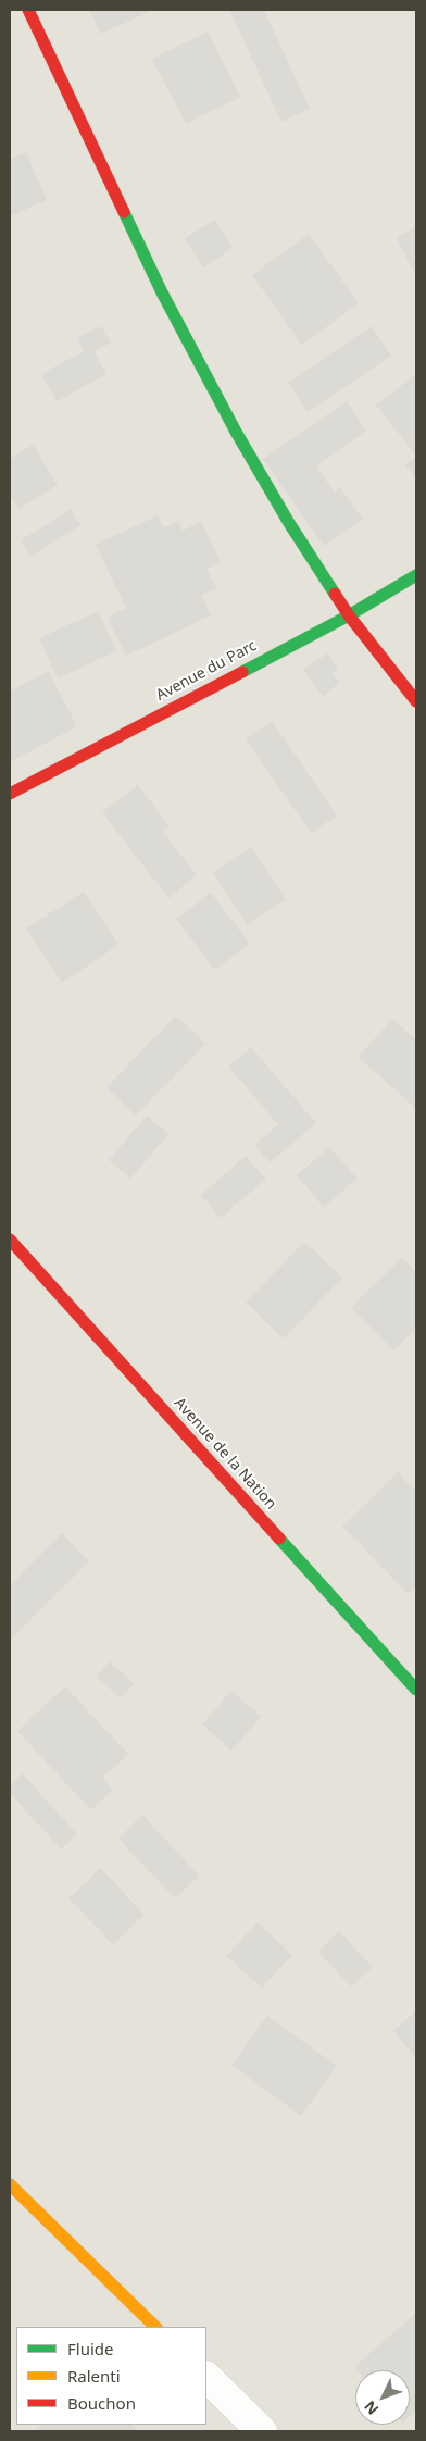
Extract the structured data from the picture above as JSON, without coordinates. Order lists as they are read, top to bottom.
{
  "streets": {
    "street": ["Avenue du Parc", "Avenue de la Nation"]
  },
  "legend": ["Fluide", "Ralenti", "Bouchon"],
  "north": "bottom left"
}
